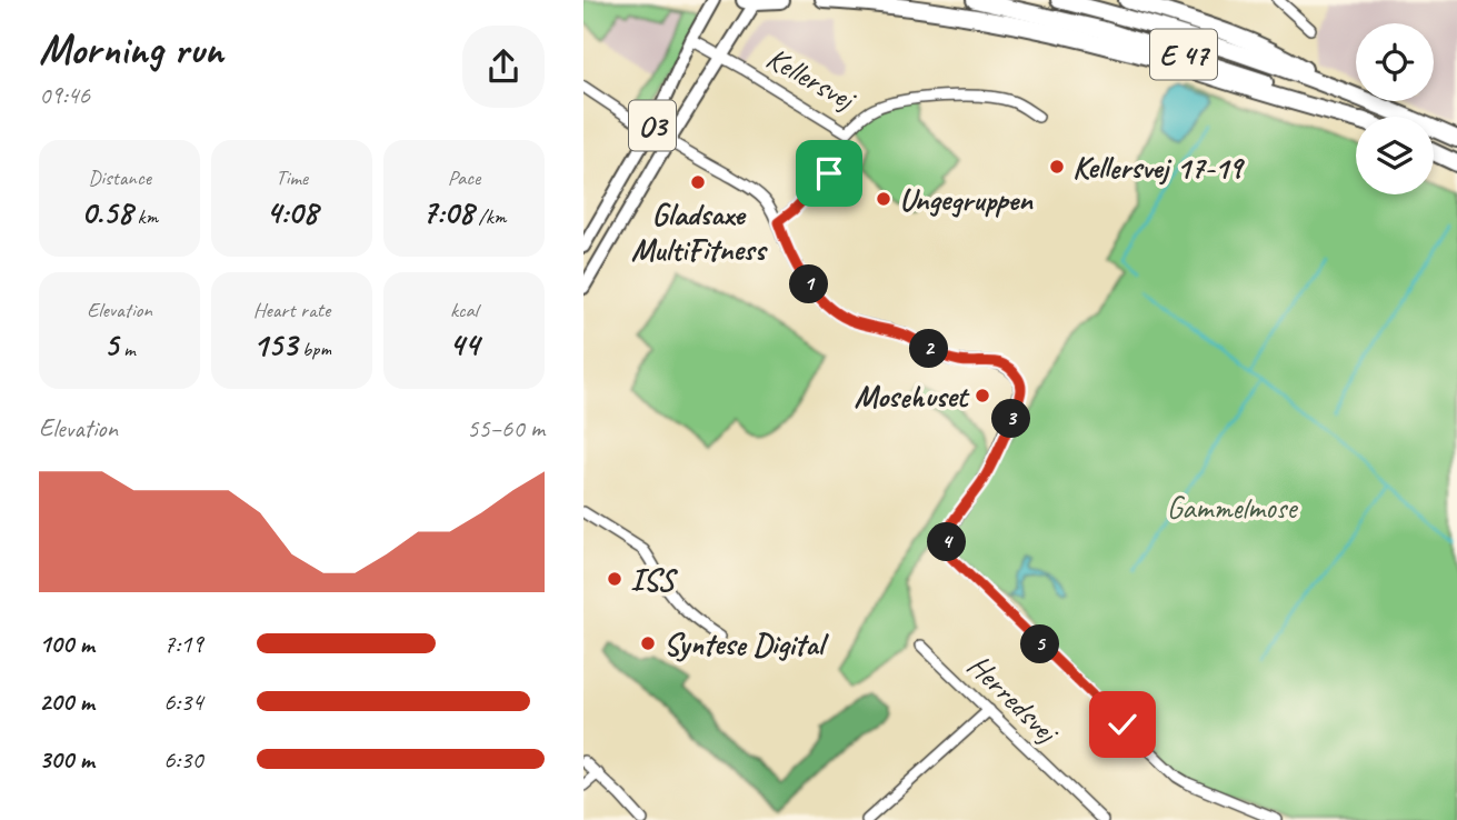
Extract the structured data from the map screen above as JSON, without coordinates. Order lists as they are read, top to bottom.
{
  "streets": {
    "highway": ["E 47"],
    "main road": ["O3"],
    "street": ["Kellersvej", "Herredsvej"]
  },
  "crossings": [
    ["Kellersvej", "O3"]
  ],
  "parks": ["Gammelmose"],
  "places": [
    "Kellersvej 17-19",
    "Gladsaxe MultiFitness",
    "Ungegruppen",
    "Mosehuset",
    "ISS",
    "Syntese Digital"
  ],
  "page": {
    "heading": ["Morning run", "09:46"],
    "stats": [
      ["Distance", "0.58 km"],
      ["Time", "4:08"],
      ["Pace", "7:08 /km"],
      ["Elevation", "5 m"],
      ["Heart rate", "153 bpm"],
      ["kcal", "44"]
    ],
    "pins": [
      "1",
      "2",
      "3",
      "4",
      "5"
    ],
    "chart": ["Elevation", "55–60 m"],
    "list": [
      {
        "name": "100 m",
        "note": "7:19"
      },
      {
        "name": "200 m",
        "note": "6:34"
      },
      {
        "name": "300 m",
        "note": "6:30"
      }
    ]
  }
}
